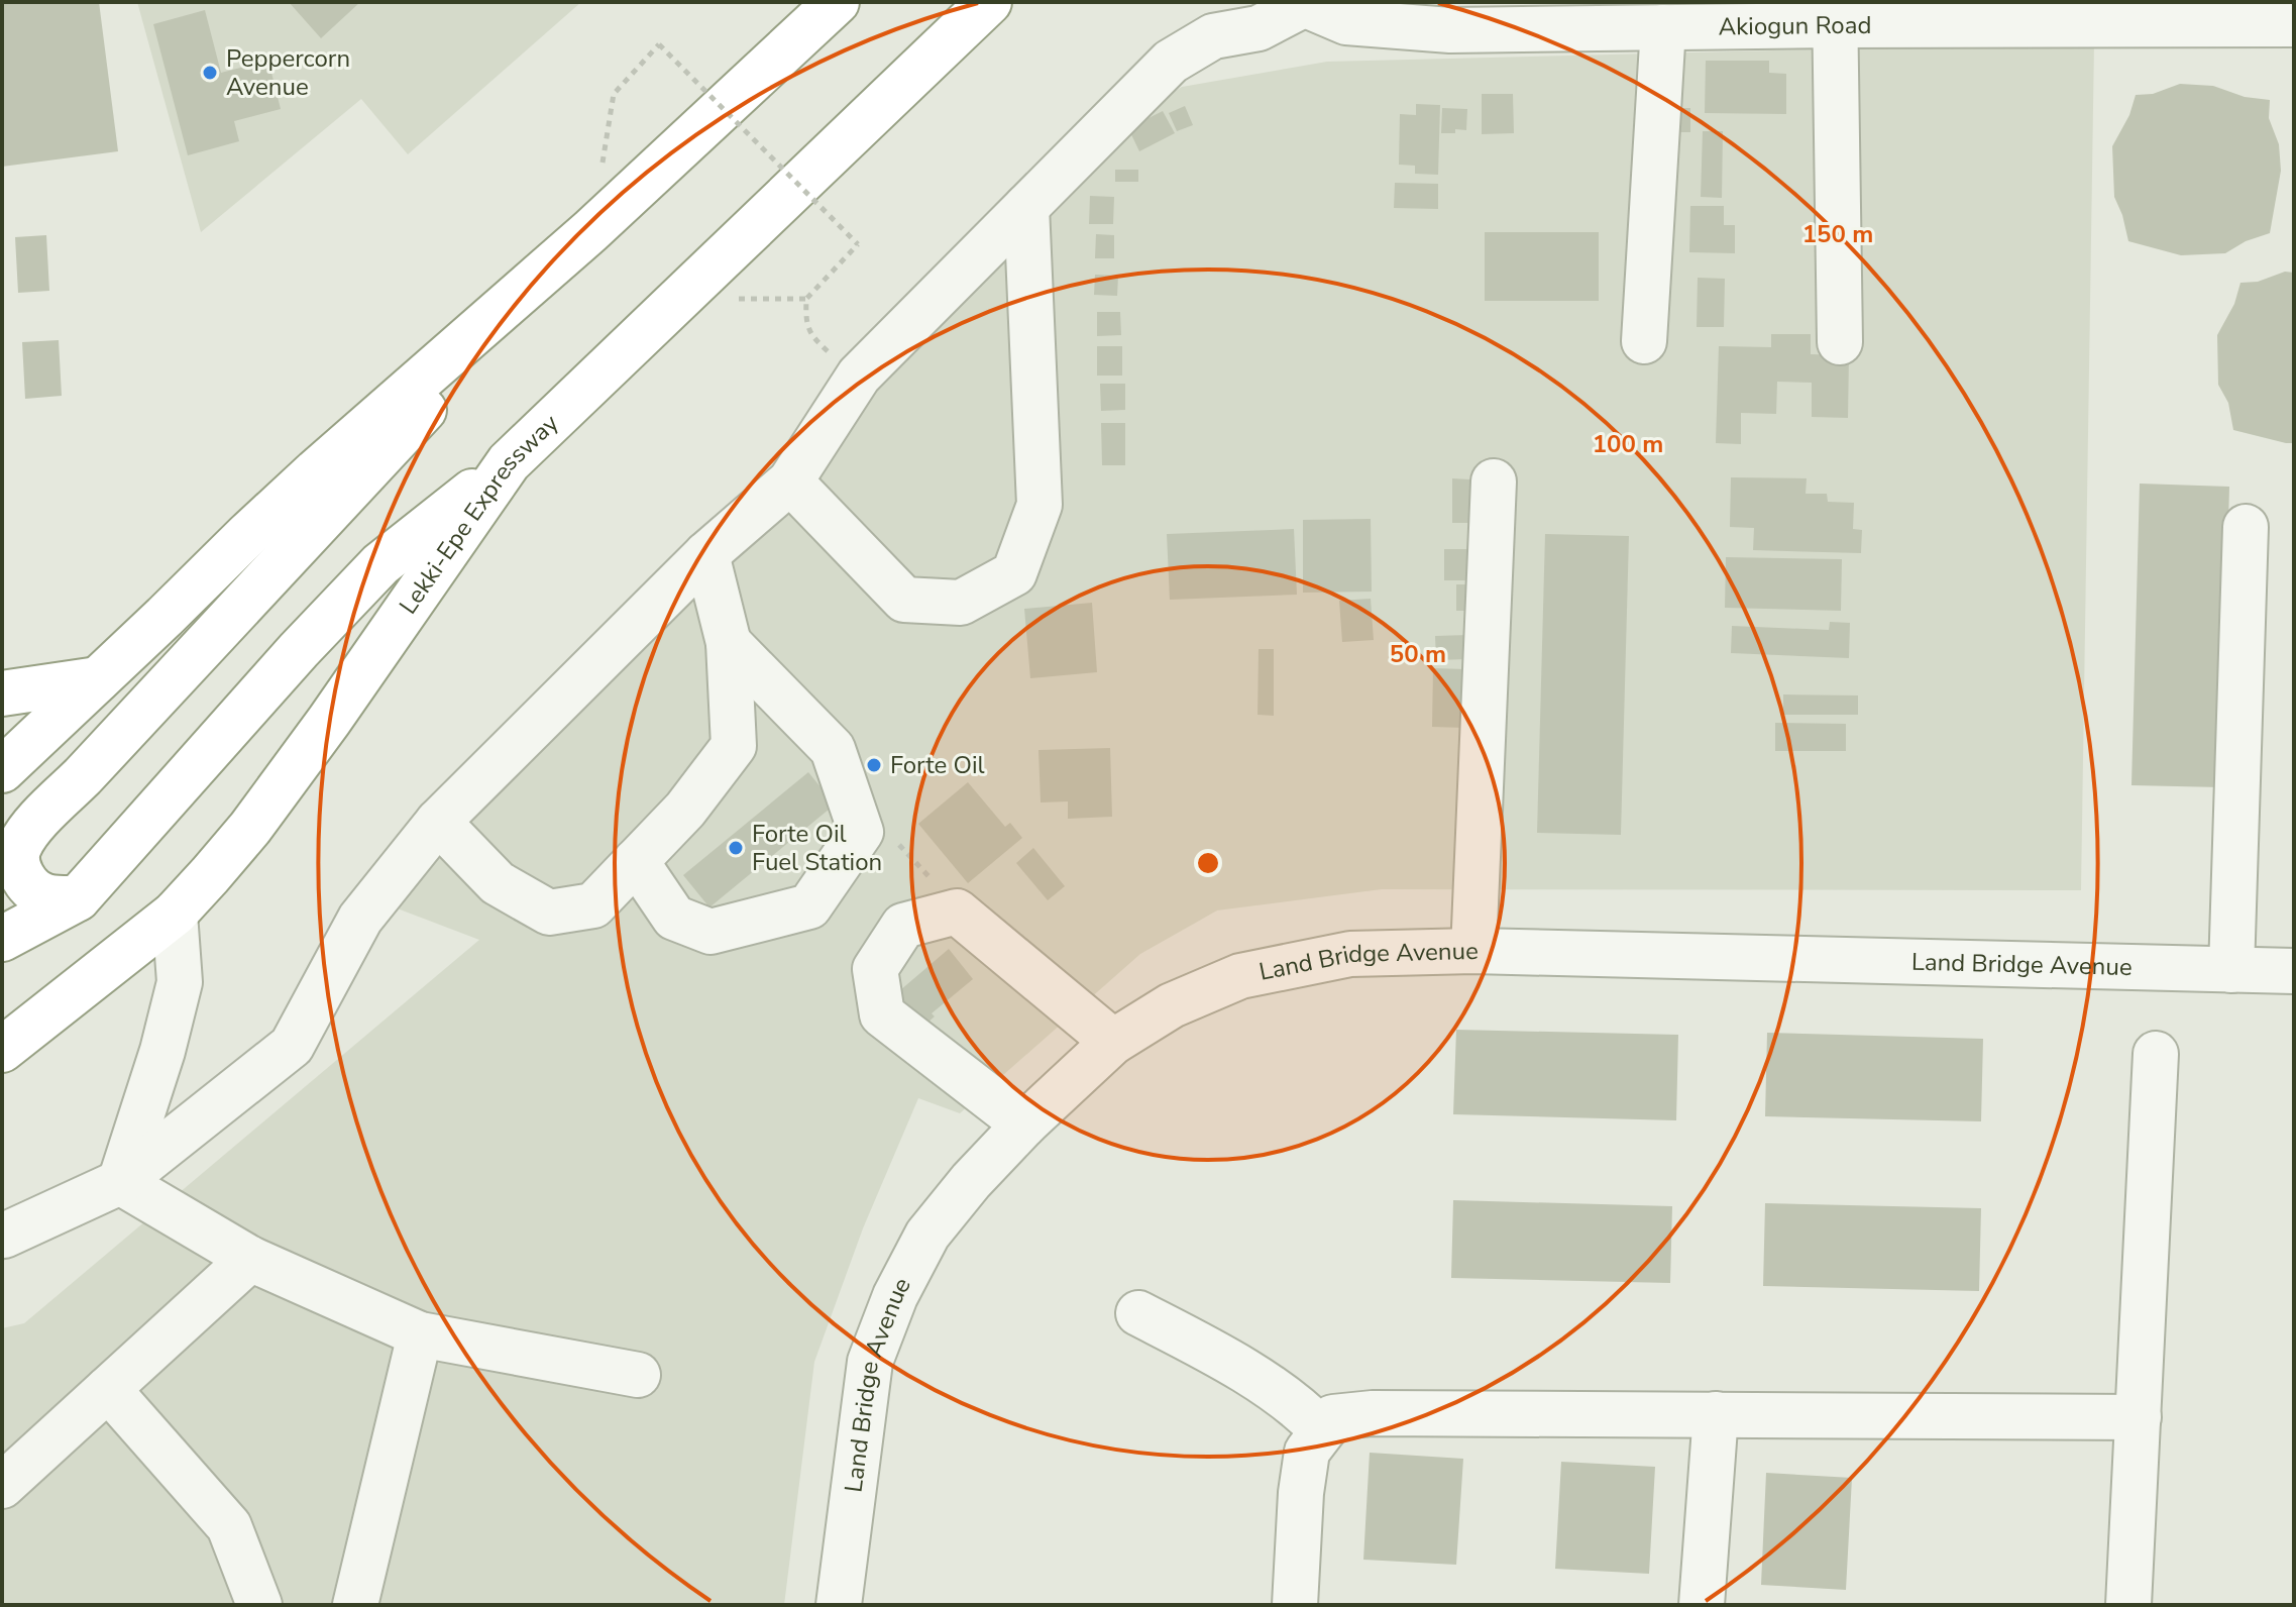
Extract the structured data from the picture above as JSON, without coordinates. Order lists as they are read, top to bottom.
{
  "streets": {
    "highway": ["Lekki-Epe Expressway"],
    "street": ["Akiogun Road", "Land Bridge Avenue"]
  },
  "places": ["Peppercorn Avenue", "Forte Oil", "Forte Oil Fuel Station"],
  "rings": ["150 m", "100 m", "50 m"]
}
